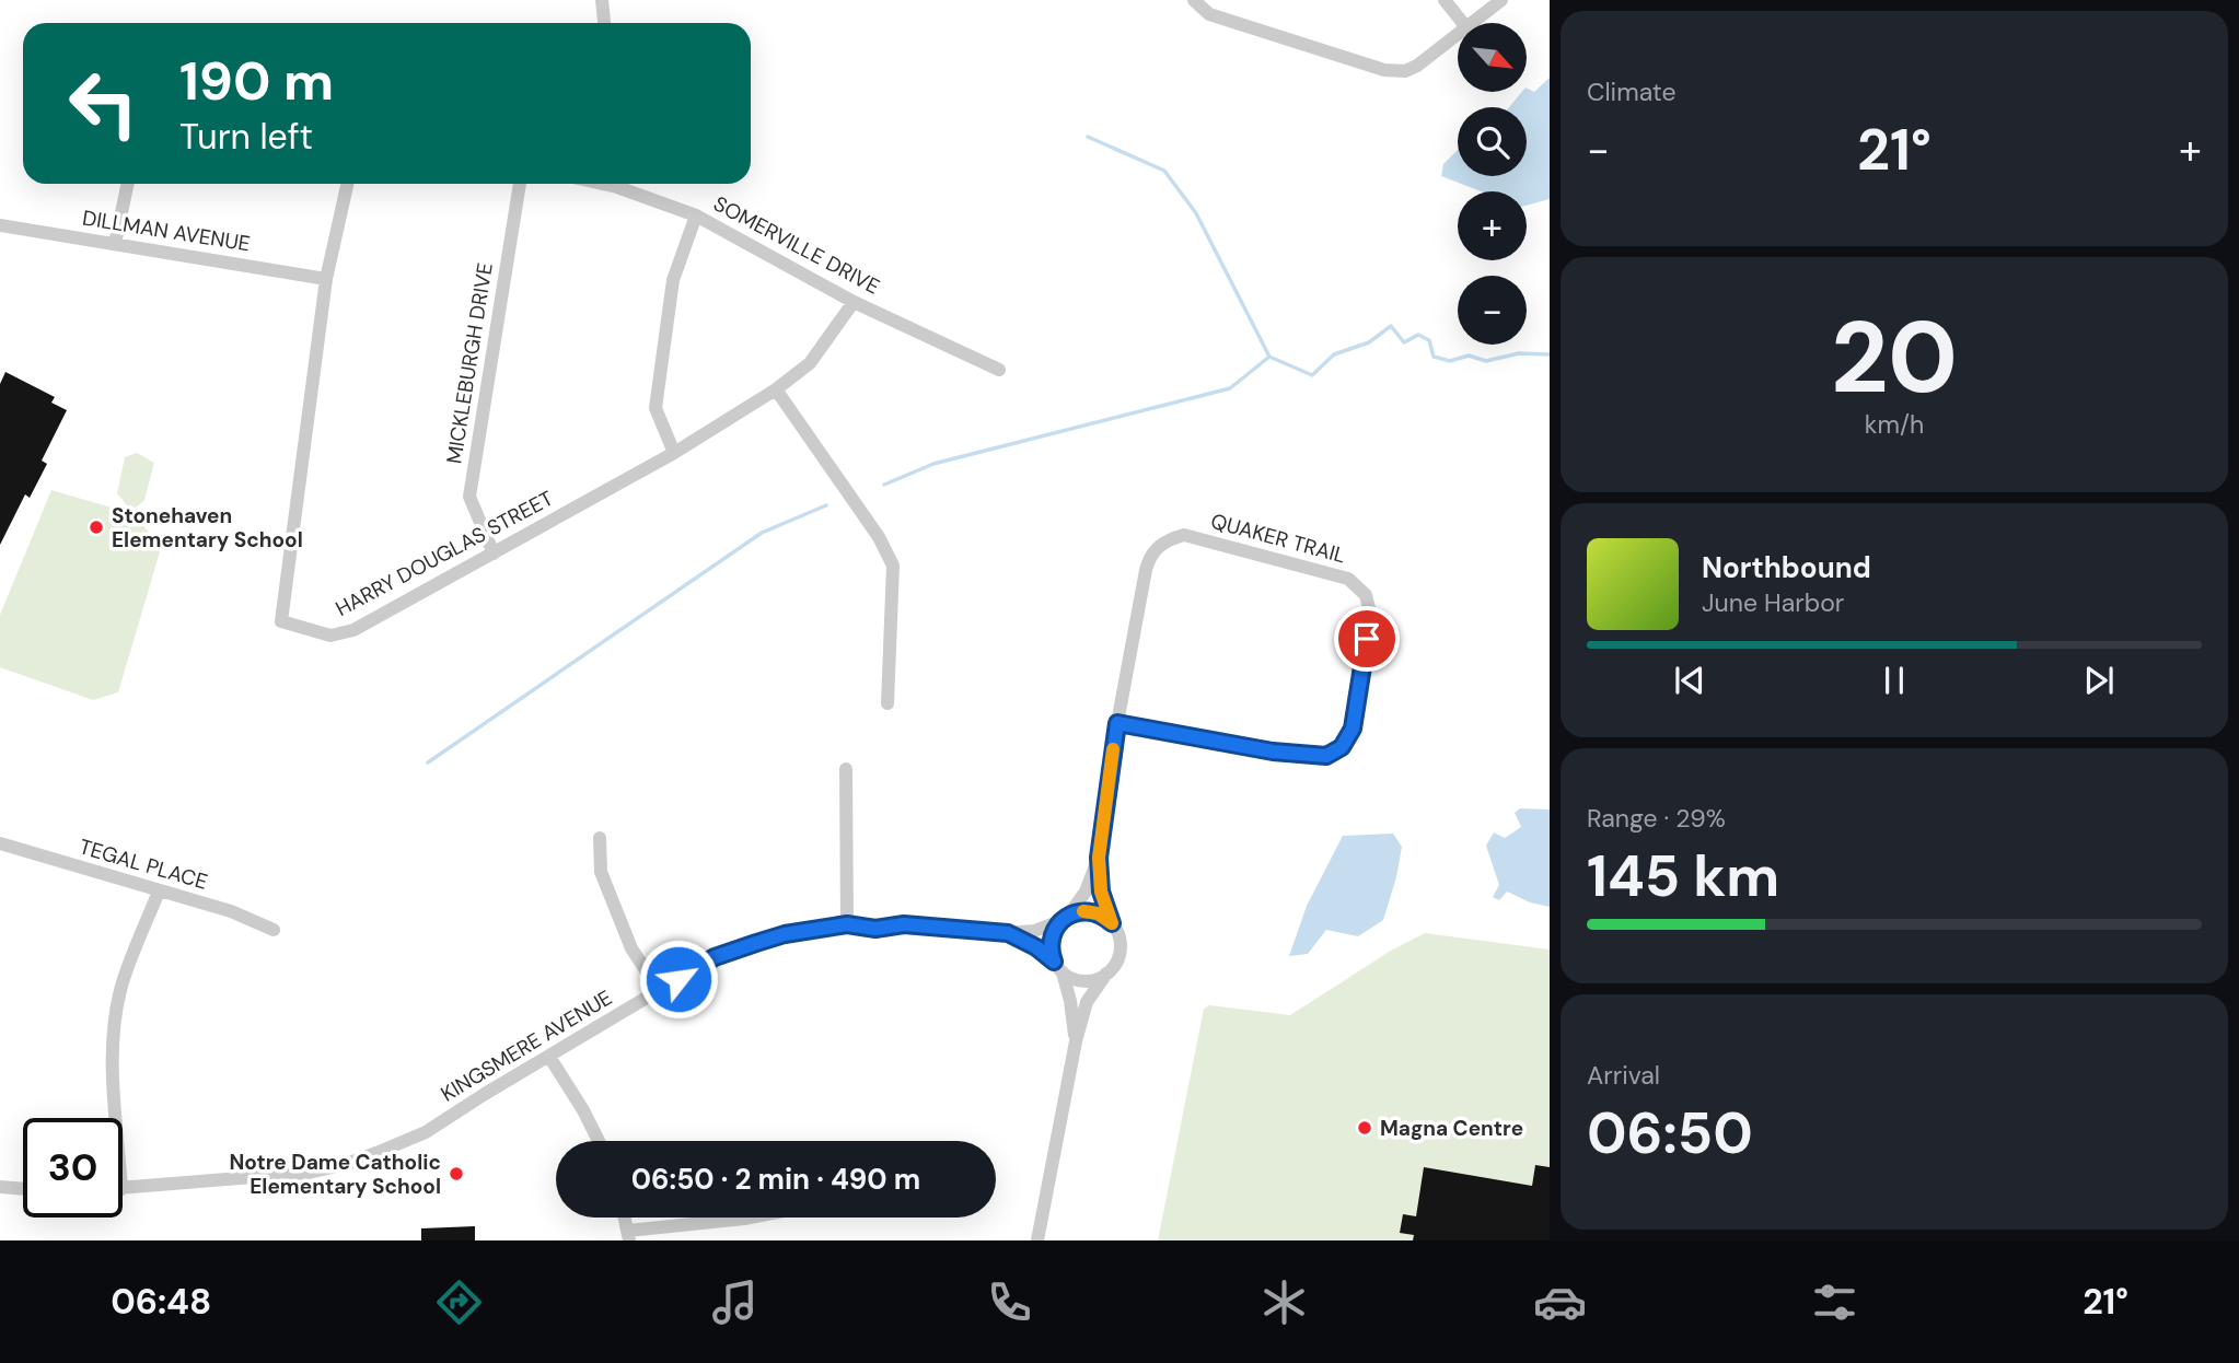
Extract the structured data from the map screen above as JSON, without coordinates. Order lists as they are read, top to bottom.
{
  "streets": {
    "street": [
      "DILLMAN AVENUE",
      "SOMERVILLE DRIVE",
      "MICKLEBURGH DRIVE",
      "QUAKER TRAIL",
      "HARRY DOUGLAS STREET",
      "TEGAL PLACE",
      "KINGSMERE AVENUE"
    ]
  },
  "crossings": [
    ["DILLMAN AVENUE", "HARRY DOUGLAS STREET"],
    ["SOMERVILLE DRIVE", "HARRY DOUGLAS STREET"],
    ["MICKLEBURGH DRIVE", "HARRY DOUGLAS STREET"],
    ["QUAKER TRAIL", "KINGSMERE AVENUE"]
  ],
  "places": ["Stonehaven Elementary School", "Magna Centre", "Notre Dame Catholic Elementary School"],
  "north": "bottom right",
  "page": {
    "tile": [
      "Climate",
      ["20", "km/h"],
      ["Range · 29%", "145 km"],
      ["Arrival", "06:50"]
    ],
    "map_buttons": ["+", "−"],
    "turn": ["190 m", "Turn left"],
    "heat": ["−", "21°", "+"],
    "song": ["Northbound", "June Harbor"],
    "limit": "30",
    "trip": "06:50 · 2 min · 490 m",
    "tabs": ["06:48", "21°"]
  }
}
